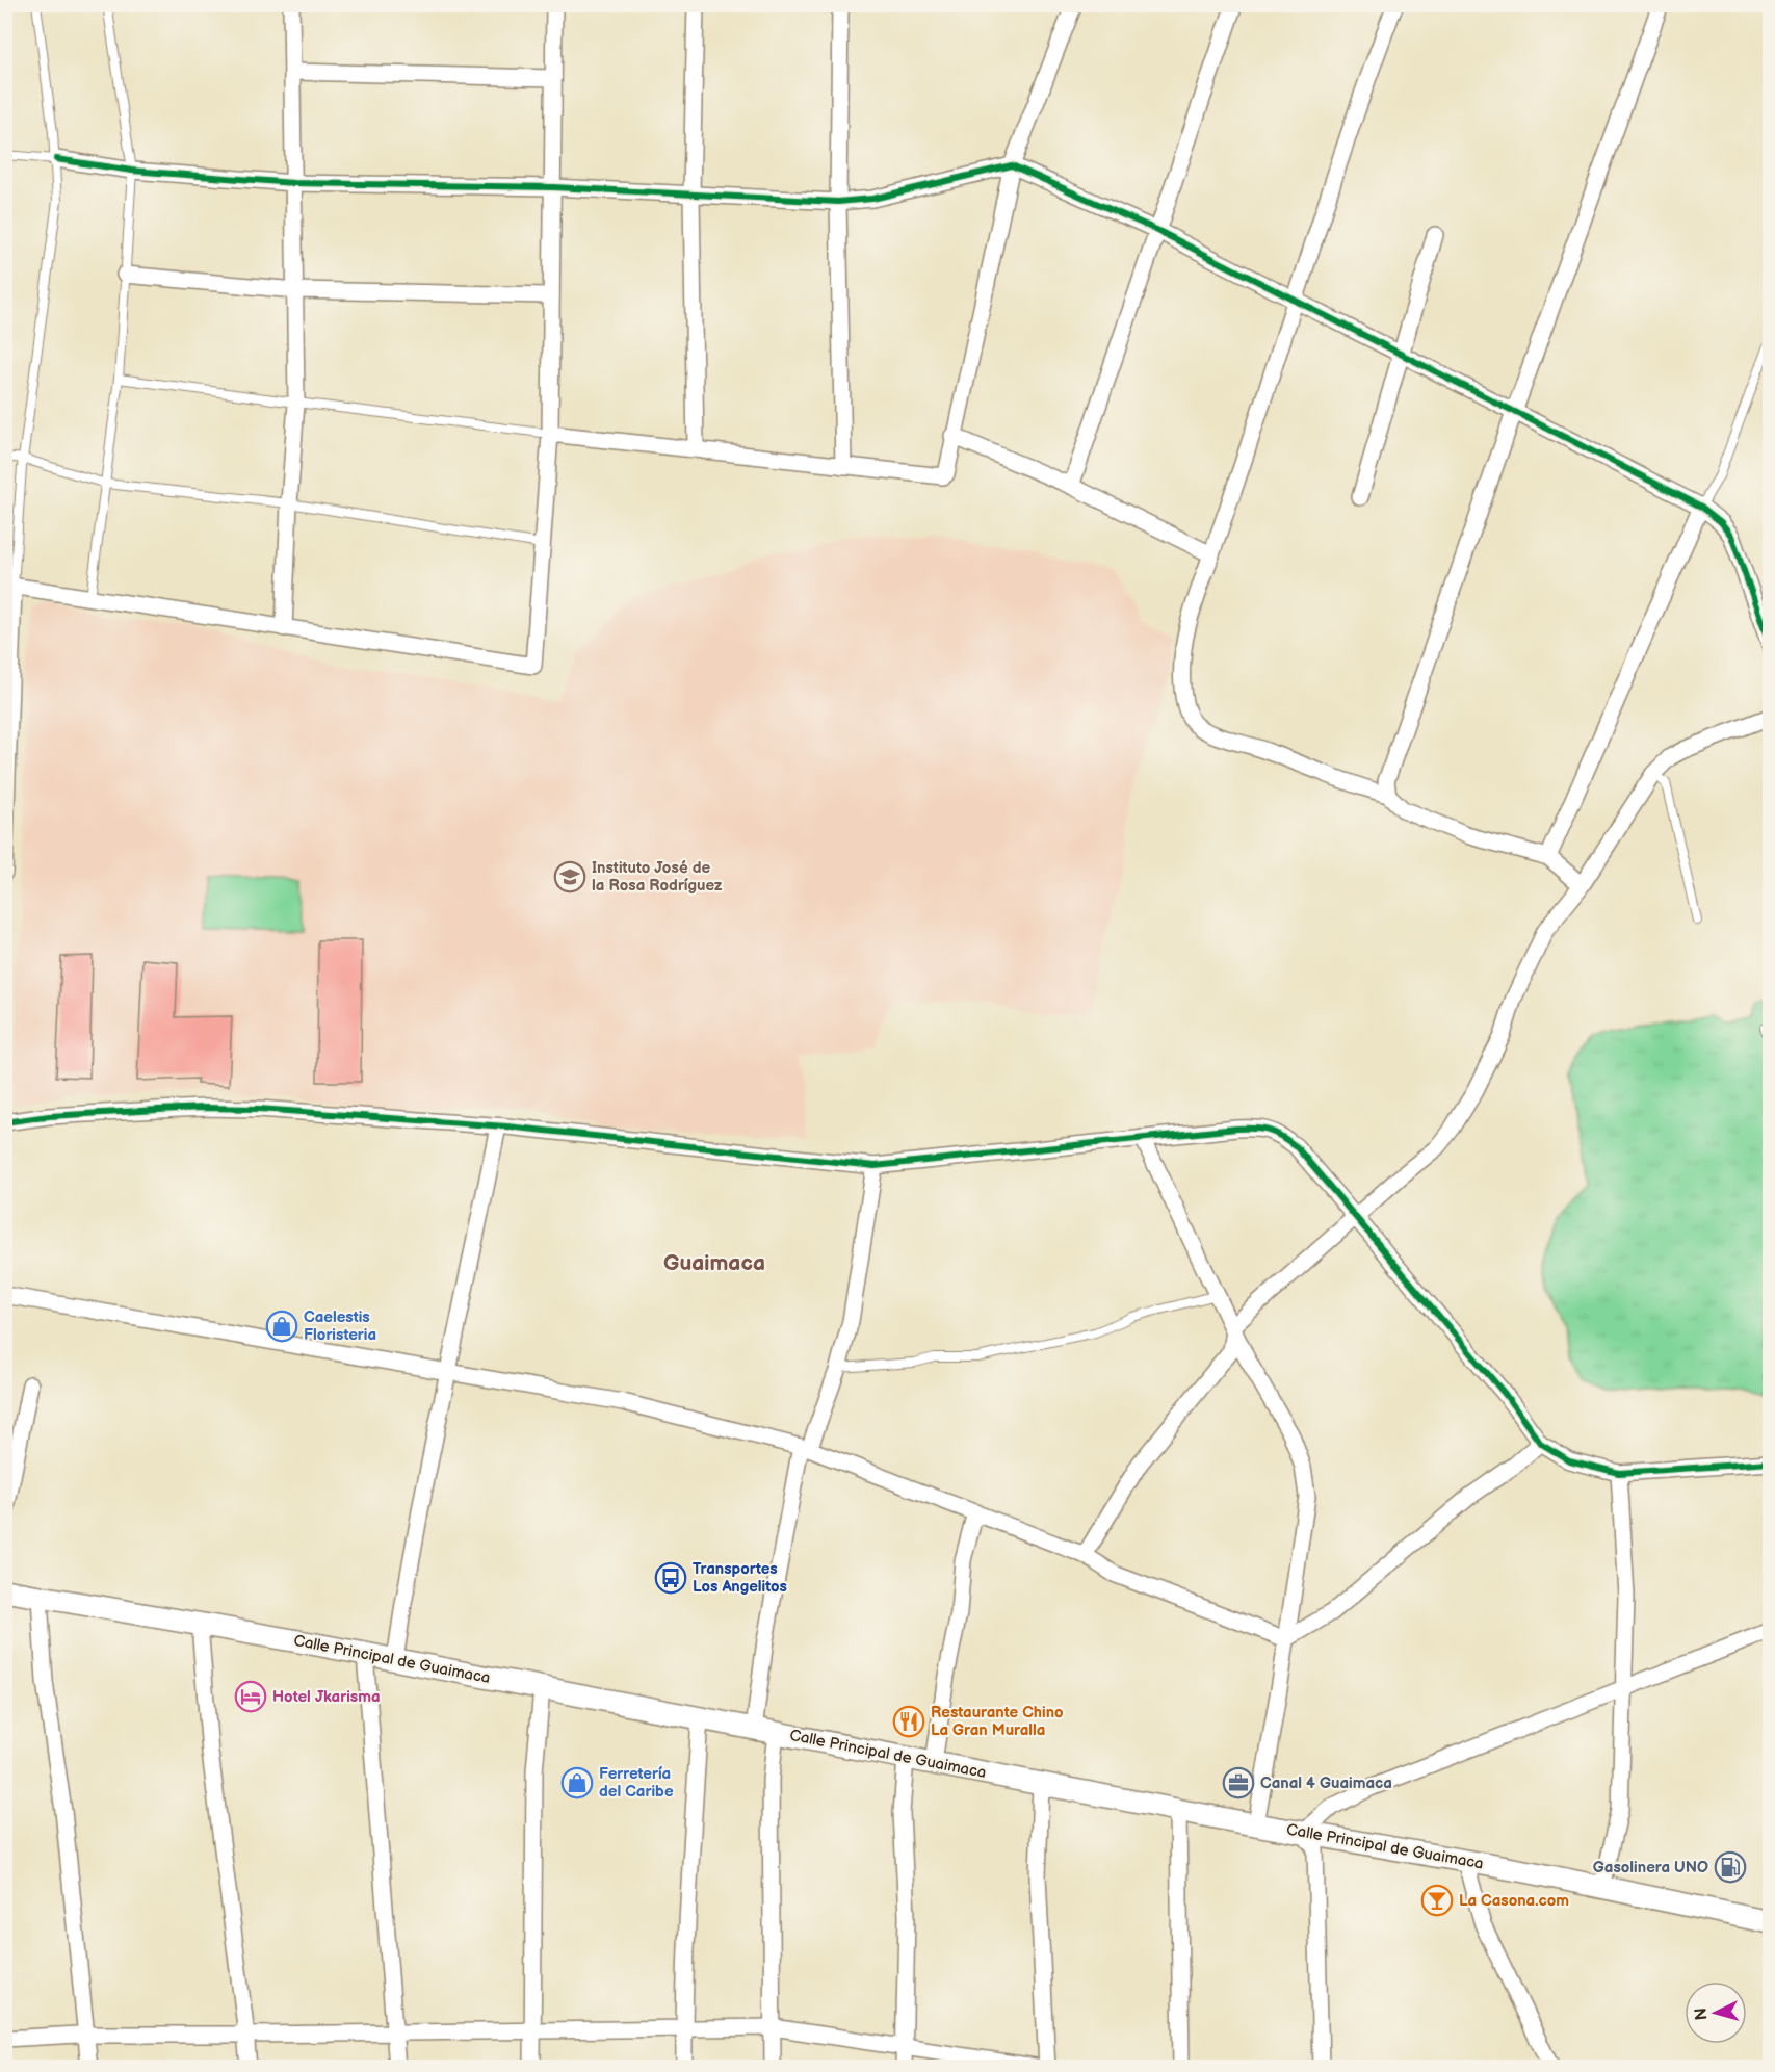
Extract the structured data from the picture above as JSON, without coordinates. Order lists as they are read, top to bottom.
{
  "streets": {
    "main road": ["Calle Principal de Guaimaca"]
  },
  "districts": ["Guaimaca"],
  "places": {
    "school or university": ["Instituto José de la Rosa Rodríguez"],
    "shop": ["Caelestis Floristeria", "Ferretería del Caribe"],
    "bus stop": ["Transportes Los Angelitos"],
    "hotel": ["Hotel Jkarisma"],
    "restaurant": ["Restaurante Chino La Gran Muralla"],
    "office": ["Canal 4 Guaimaca"],
    "fuel station": ["Gasolinera UNO"],
    "bar": ["La Casona.com"]
  },
  "north": "left"
}
